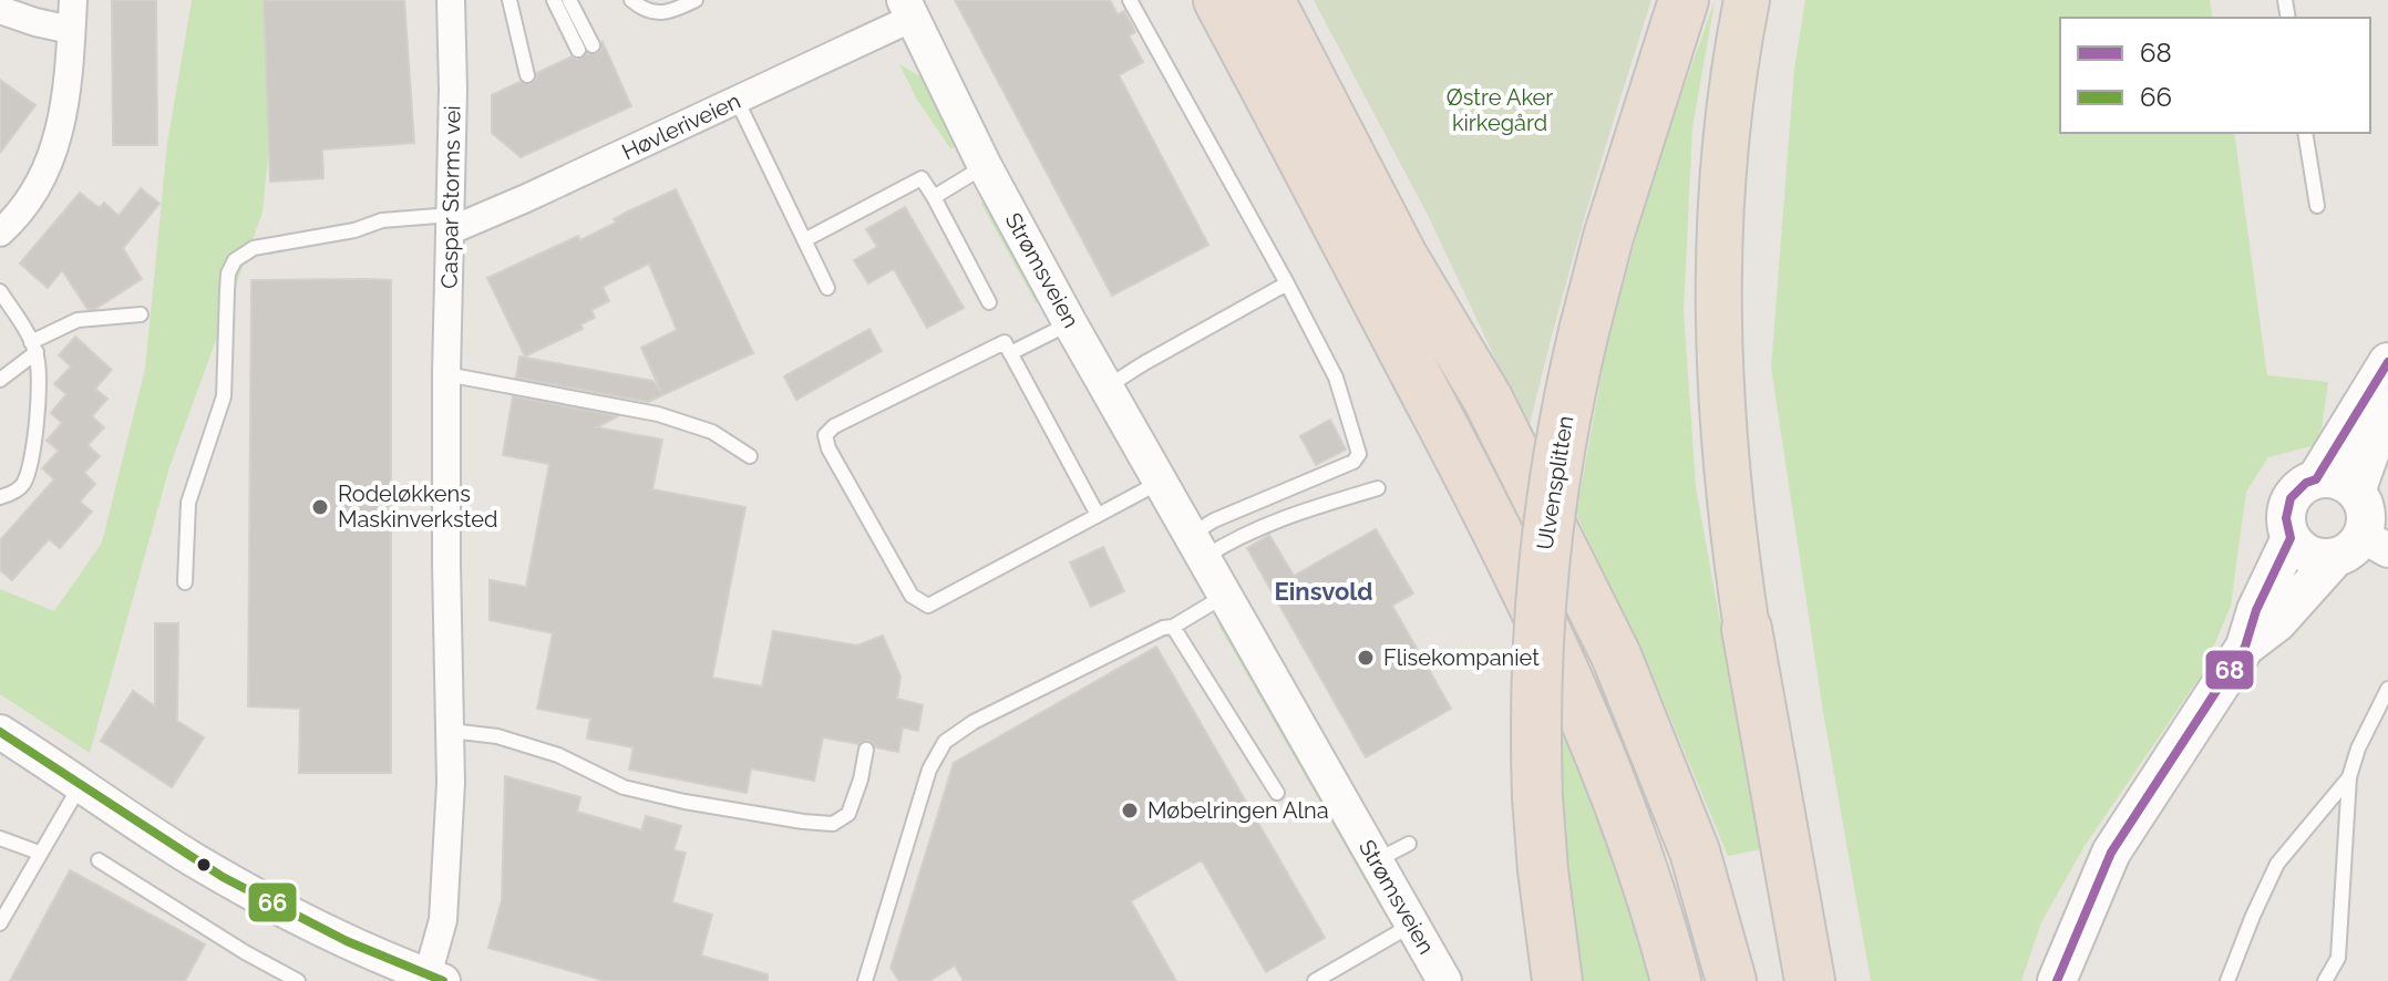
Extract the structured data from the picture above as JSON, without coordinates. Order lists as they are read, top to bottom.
{
  "streets": {
    "highway": ["Ulvensplitten"],
    "street": ["Høvleriveien", "Caspar Storms vei", "Strømsveien"]
  },
  "crossings": [
    ["Høvleriveien", "Caspar Storms vei"],
    ["Høvleriveien", "Strømsveien"]
  ],
  "districts": ["Einsvold"],
  "parks": ["Østre Aker kirkegård"],
  "places": ["Rodeløkkens Maskinverksted", "Flisekompaniet", "Møbelringen Alna"],
  "lines": ["transit line 68", "transit line 66"],
  "legend": ["68", "66"]
}
